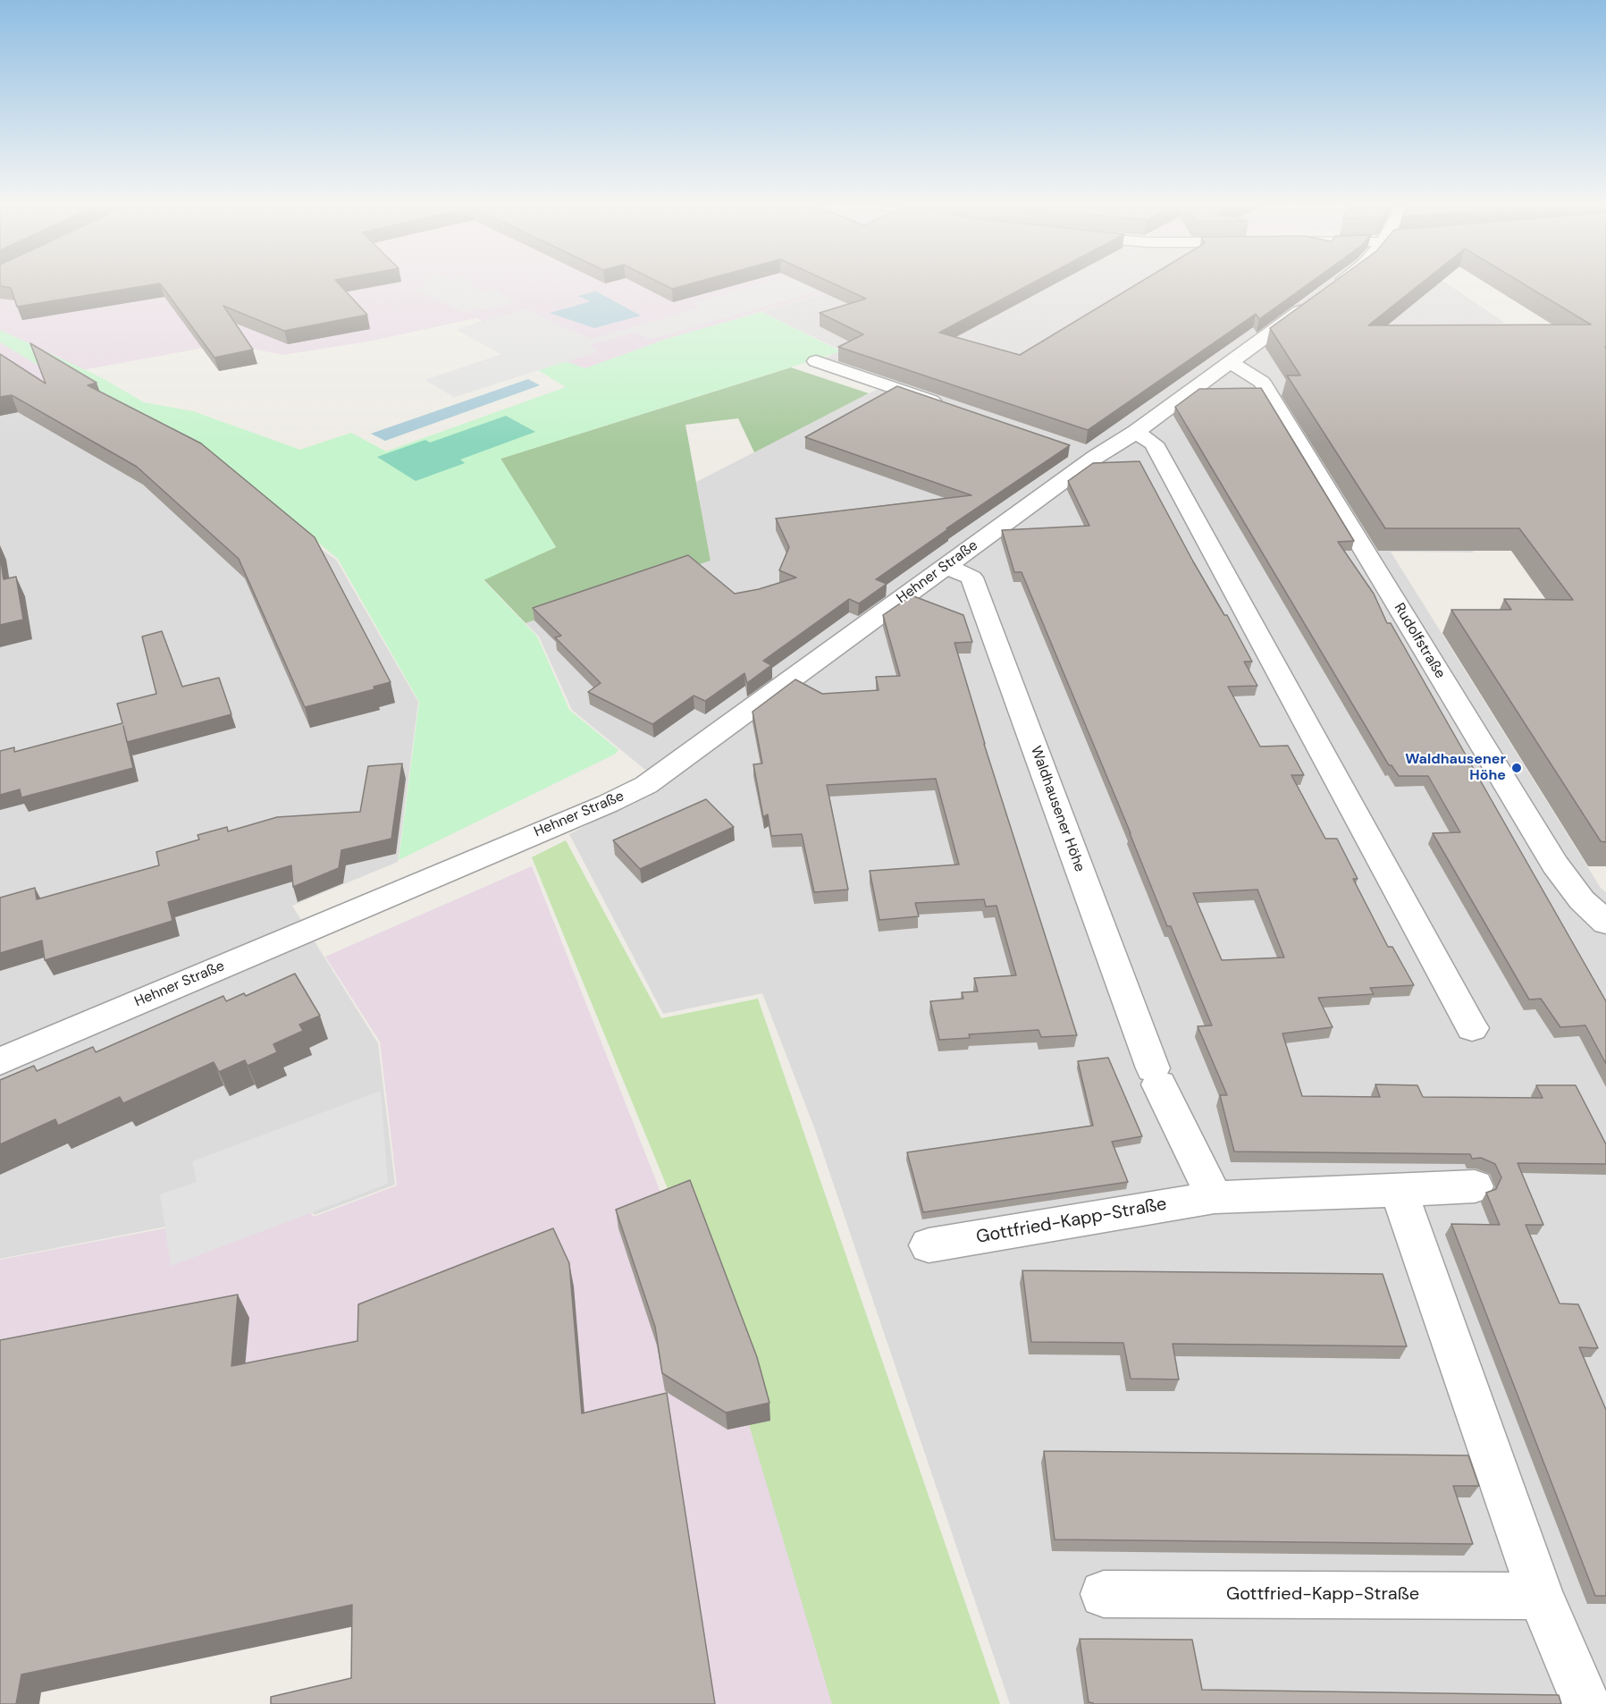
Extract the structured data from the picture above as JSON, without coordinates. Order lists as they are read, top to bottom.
{
  "streets": {
    "street": [
      "Hehner Straße",
      "Rudolfstraße",
      "Waldhausener Höhe",
      "Gottfried-Kapp-Straße"
    ]
  },
  "crossings": [
    ["Hehner Straße", "Rudolfstraße"],
    ["Hehner Straße", "Waldhausener Höhe"],
    ["Waldhausener Höhe", "Gottfried-Kapp-Straße"]
  ],
  "places": ["Waldhausener Höhe"]
}
